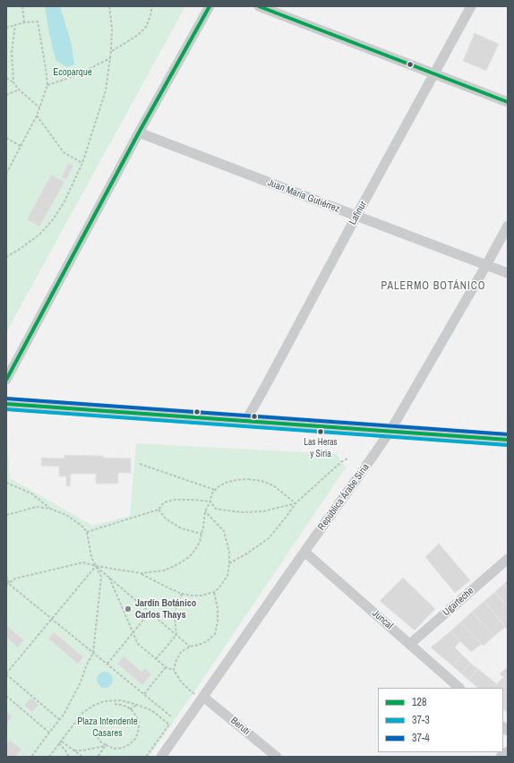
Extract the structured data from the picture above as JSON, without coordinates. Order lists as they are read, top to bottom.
{
  "streets": {
    "street": [
      "Juan María Gutiérrez",
      "Lafinur",
      "República Árabe Siria",
      "Ugarteche",
      "Juncal",
      "Beruti"
    ]
  },
  "crossings": [
    ["Juan María Gutiérrez", "Lafinur"],
    ["Juan María Gutiérrez", "República Árabe Siria"],
    ["República Árabe Siria", "Juncal"],
    ["República Árabe Siria", "Beruti"],
    ["Ugarteche", "Juncal"]
  ],
  "districts": ["PALERMO BOTÁNICO"],
  "parks": ["Ecoparque", "Plaza Intendente Casares"],
  "places": ["Las Heras y Siria", "Jardín Botánico Carlos Thays"],
  "lines": ["transit line 128", "transit line 37-4", "transit line 37-3"],
  "legend": ["128", "37-3", "37-4"]
}
